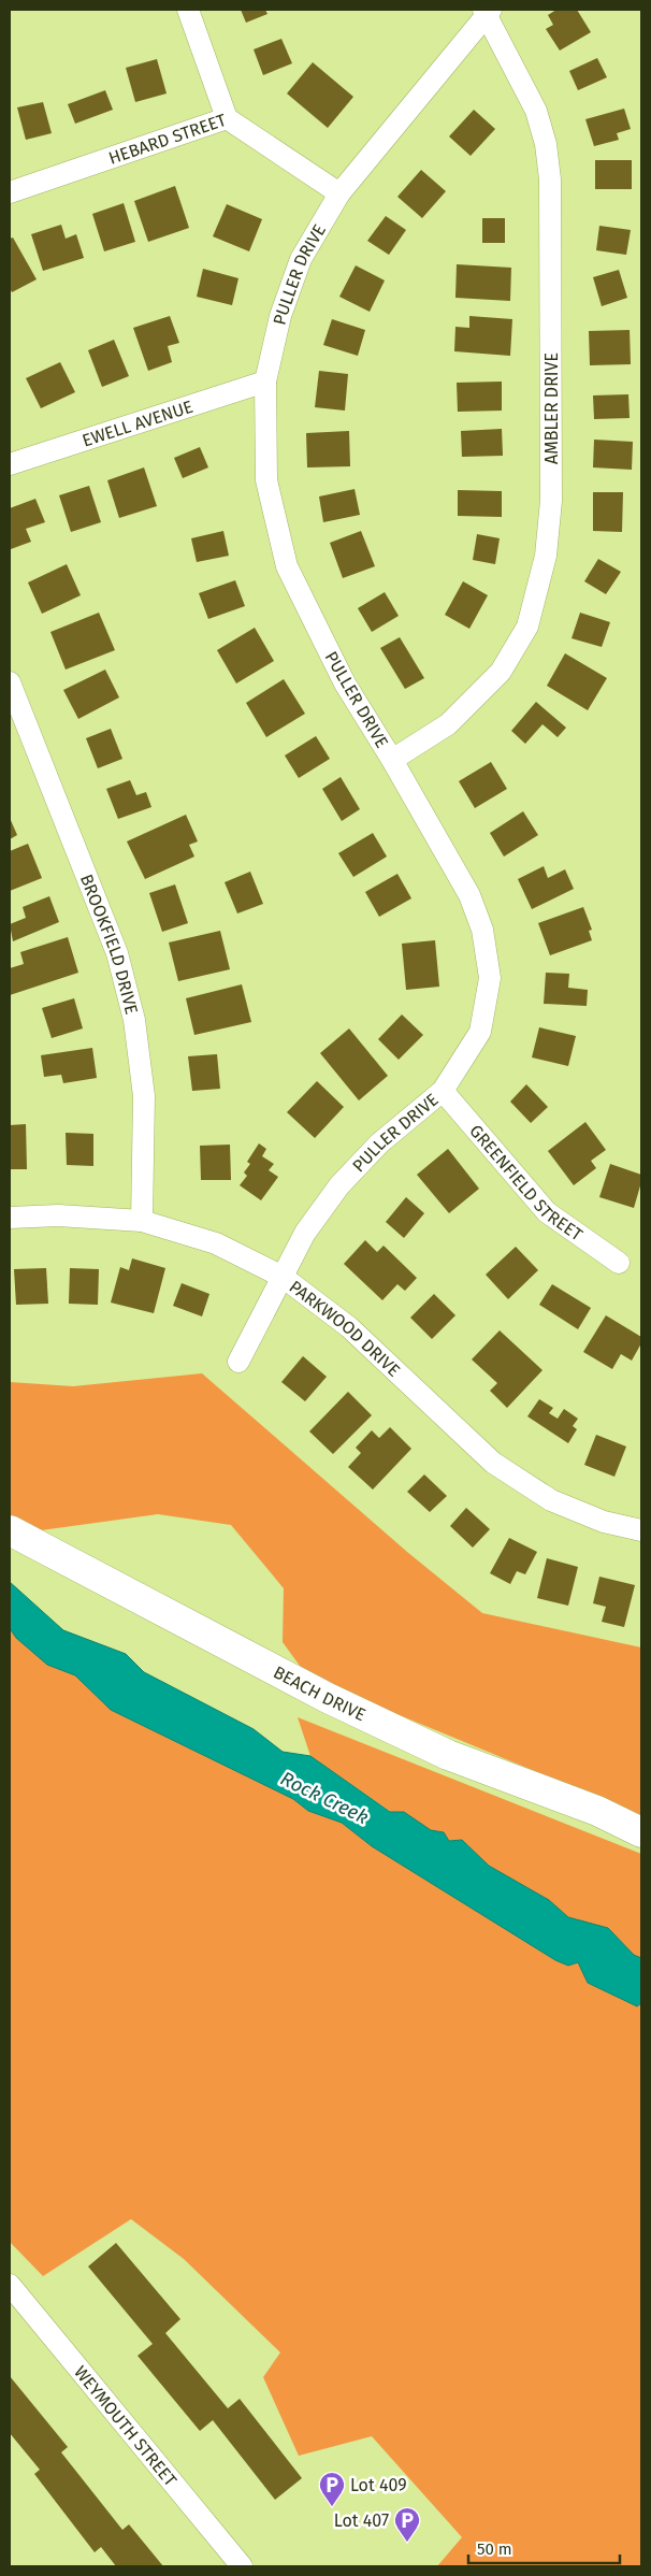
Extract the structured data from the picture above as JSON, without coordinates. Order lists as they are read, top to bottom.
{
  "streets": {
    "street": [
      "HEBARD STREET",
      "PULLER DRIVE",
      "AMBLER DRIVE",
      "EWELL AVENUE",
      "BROOKFIELD DRIVE",
      "GREENFIELD STREET",
      "PARKWOOD DRIVE",
      "BEACH DRIVE",
      "WEYMOUTH STREET"
    ]
  },
  "crossings": [
    ["HEBARD STREET", "PULLER DRIVE"],
    ["PULLER DRIVE", "AMBLER DRIVE"],
    ["PULLER DRIVE", "EWELL AVENUE"],
    ["PULLER DRIVE", "GREENFIELD STREET"],
    ["PULLER DRIVE", "PARKWOOD DRIVE"],
    ["BROOKFIELD DRIVE", "PARKWOOD DRIVE"]
  ],
  "water": ["Rock Creek"],
  "places": {
    "parking": ["Lot 409", "Lot 407"]
  },
  "scale_bar": "50 m"
}
